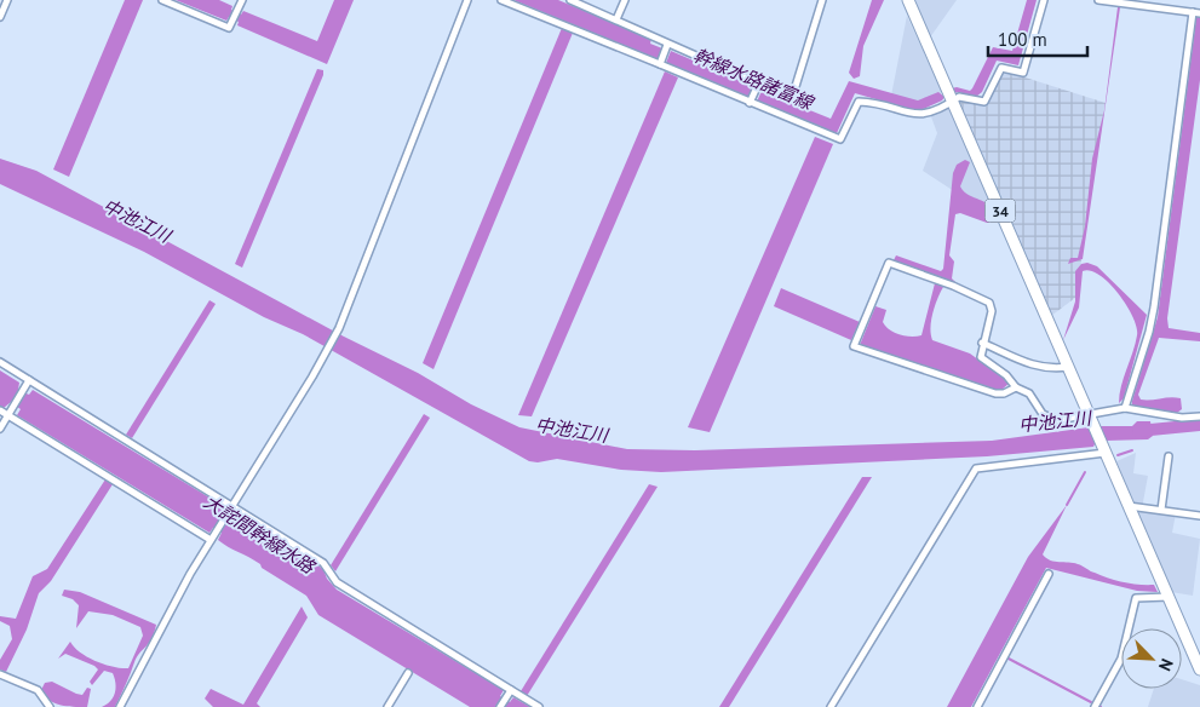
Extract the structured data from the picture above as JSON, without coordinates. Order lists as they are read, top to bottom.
{
  "streets": {
    "highway": ["34"]
  },
  "water": ["幹線水路諸富線", "中池江川", "大詫間幹線水路"],
  "scale_bar": "100 m",
  "north": "bottom right"
}
